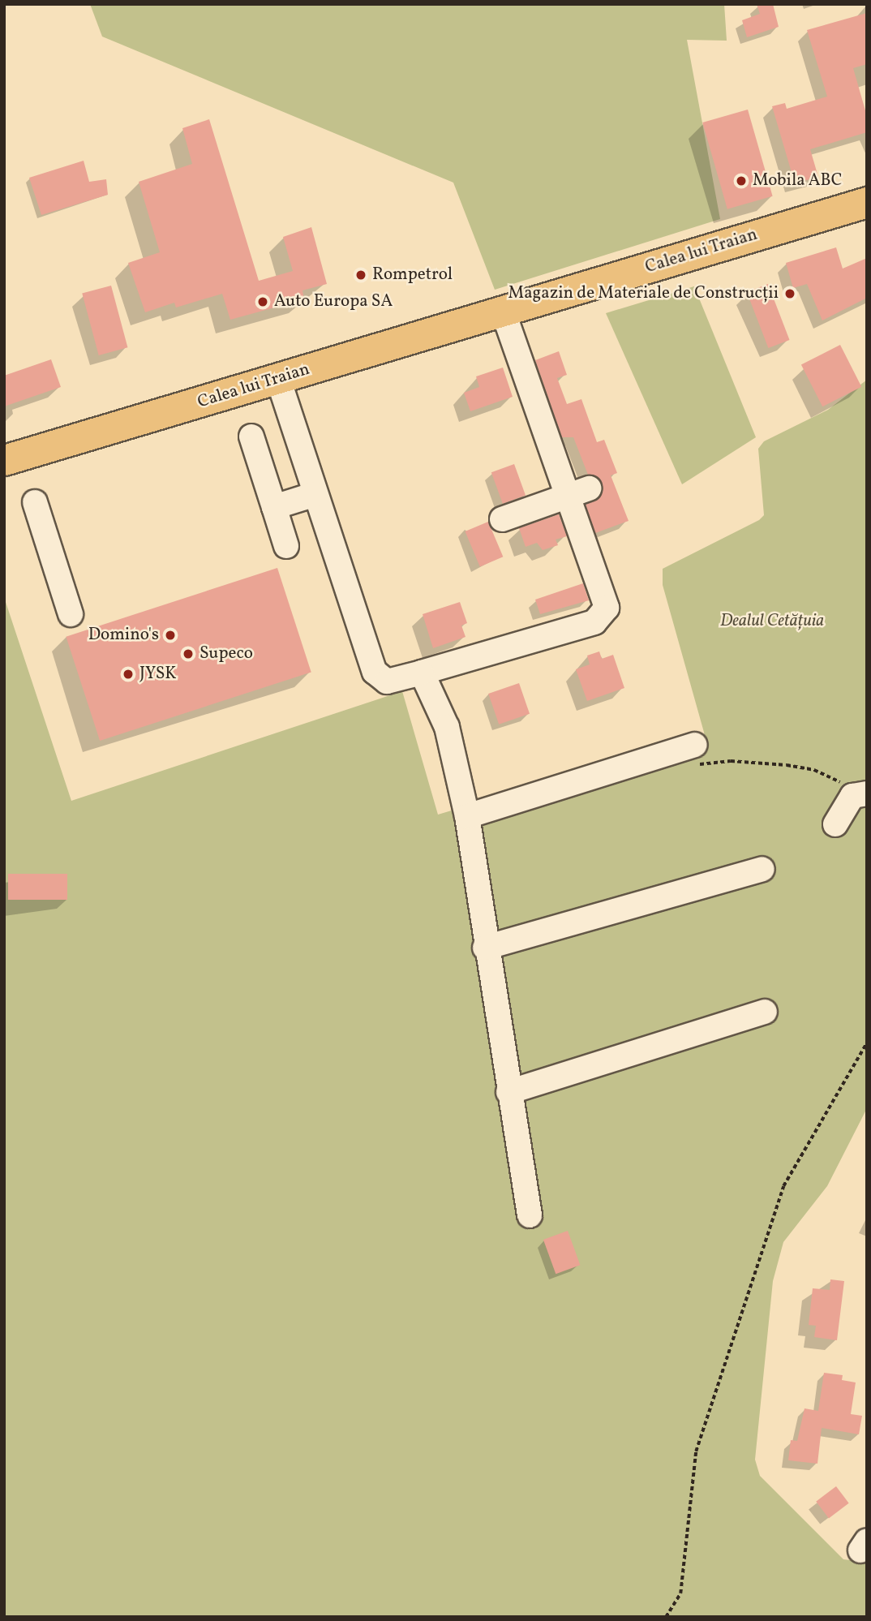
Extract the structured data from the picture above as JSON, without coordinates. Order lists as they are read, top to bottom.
{
  "streets": {
    "main road": ["Calea lui Traian"]
  },
  "parks": ["Dealul Cetățuia"],
  "places": [
    "Mobila ABC",
    "Rompetrol",
    "Magazin de Materiale de Construcții",
    "Auto Europa SA",
    "Domino's",
    "Supeco",
    "JYSK"
  ]
}
